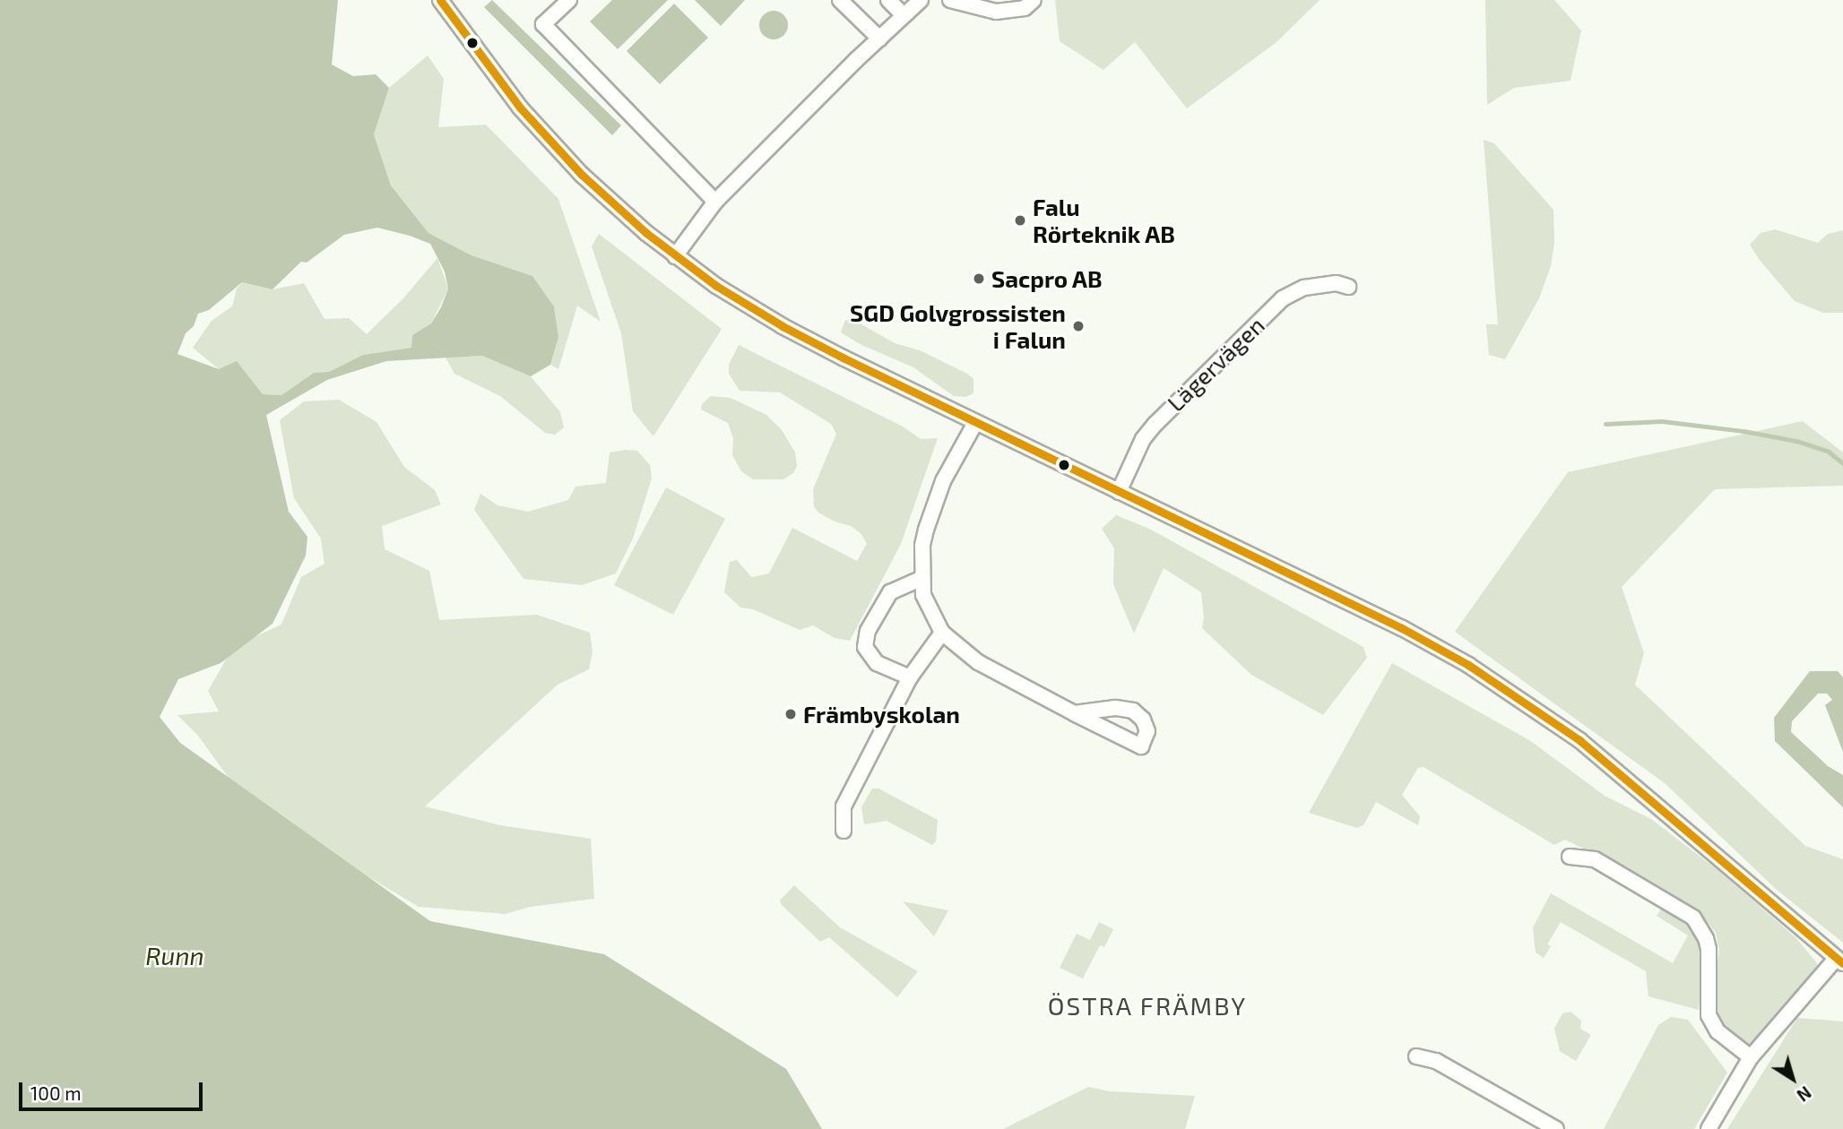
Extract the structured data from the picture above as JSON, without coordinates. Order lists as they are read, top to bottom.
{
  "streets": {
    "street": ["Lägervägen"]
  },
  "districts": ["ÖSTRA FRÄMBY"],
  "water": ["Runn"],
  "places": [
    "Falu Rörteknik AB",
    "Sacpro AB",
    "SGD Golvgrossisten i Falun",
    "Främbyskolan"
  ],
  "scale_bar": "100 m",
  "north": "bottom right"
}
